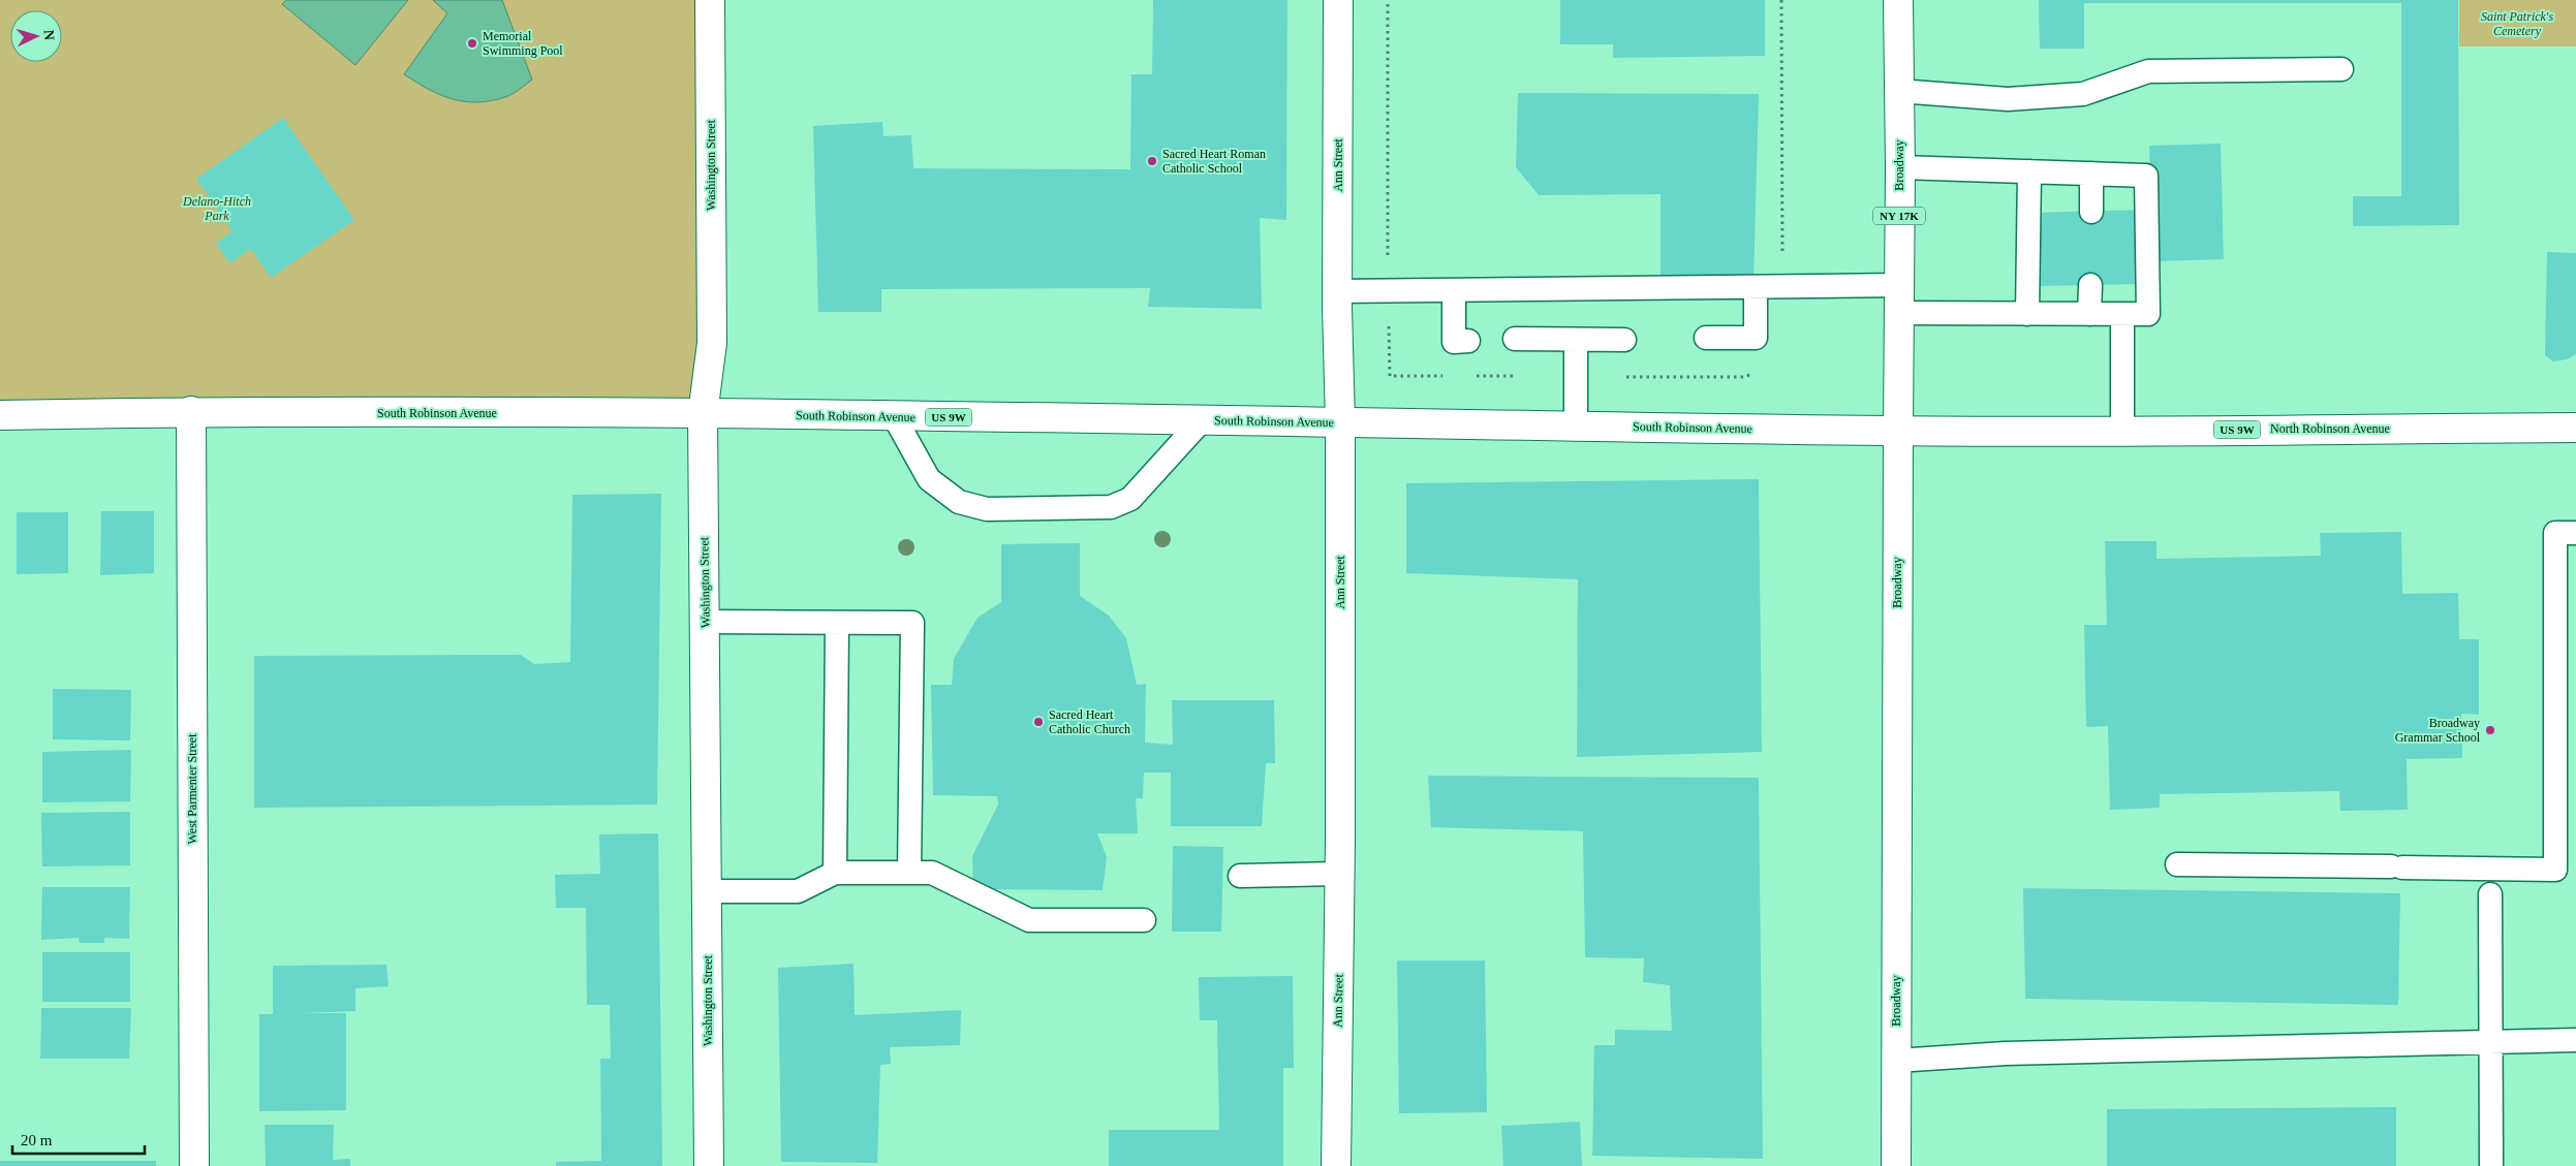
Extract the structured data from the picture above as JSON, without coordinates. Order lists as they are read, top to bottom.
{
  "streets": {
    "main road": [
      "Washington Street",
      "Ann Street",
      "Broadway",
      "NY 17K",
      "South Robinson Avenue",
      "US 9W",
      "North Robinson Avenue",
      "West Parmenter Street"
    ]
  },
  "crossings": [
    ["Washington Street", "South Robinson Avenue"],
    ["Ann Street", "South Robinson Avenue"],
    ["Broadway", "South Robinson Avenue"],
    ["Broadway", "North Robinson Avenue"],
    ["South Robinson Avenue", "North Robinson Avenue"],
    ["South Robinson Avenue", "West Parmenter Street"]
  ],
  "parks": ["Saint Patrick's Cemetery", "Delano-Hitch Park"],
  "places": [
    "Memorial Swimming Pool",
    "Sacred Heart Roman Catholic School",
    "Sacred Heart Catholic Church",
    "Broadway Grammar School"
  ],
  "scale_bar": "20 m",
  "north": "right"
}
